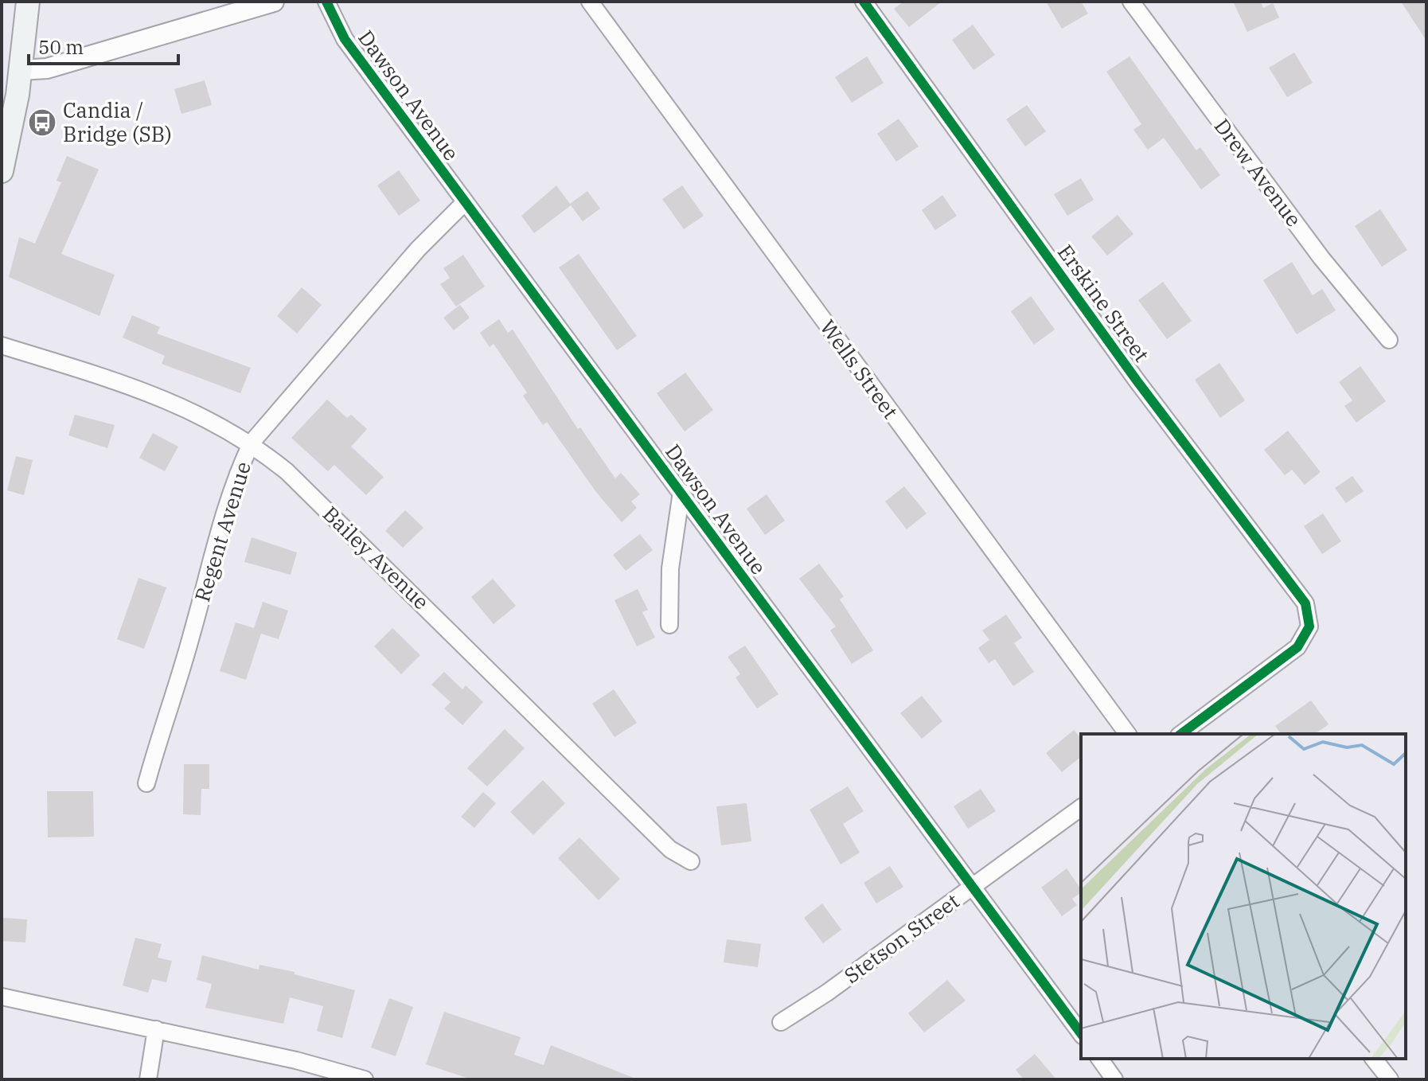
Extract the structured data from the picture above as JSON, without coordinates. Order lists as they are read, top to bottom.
{
  "streets": {
    "street": [
      "Dawson Avenue",
      "Drew Avenue",
      "Erskine Street",
      "Wells Street",
      "Regent Avenue",
      "Bailey Avenue",
      "Stetson Street"
    ]
  },
  "crossings": [
    ["Dawson Avenue", "Regent Avenue"],
    ["Dawson Avenue", "Stetson Street"],
    ["Regent Avenue", "Bailey Avenue"]
  ],
  "places": {
    "bus stop": ["Candia / Bridge (SB)"]
  },
  "scale_bar": "50 m"
}
